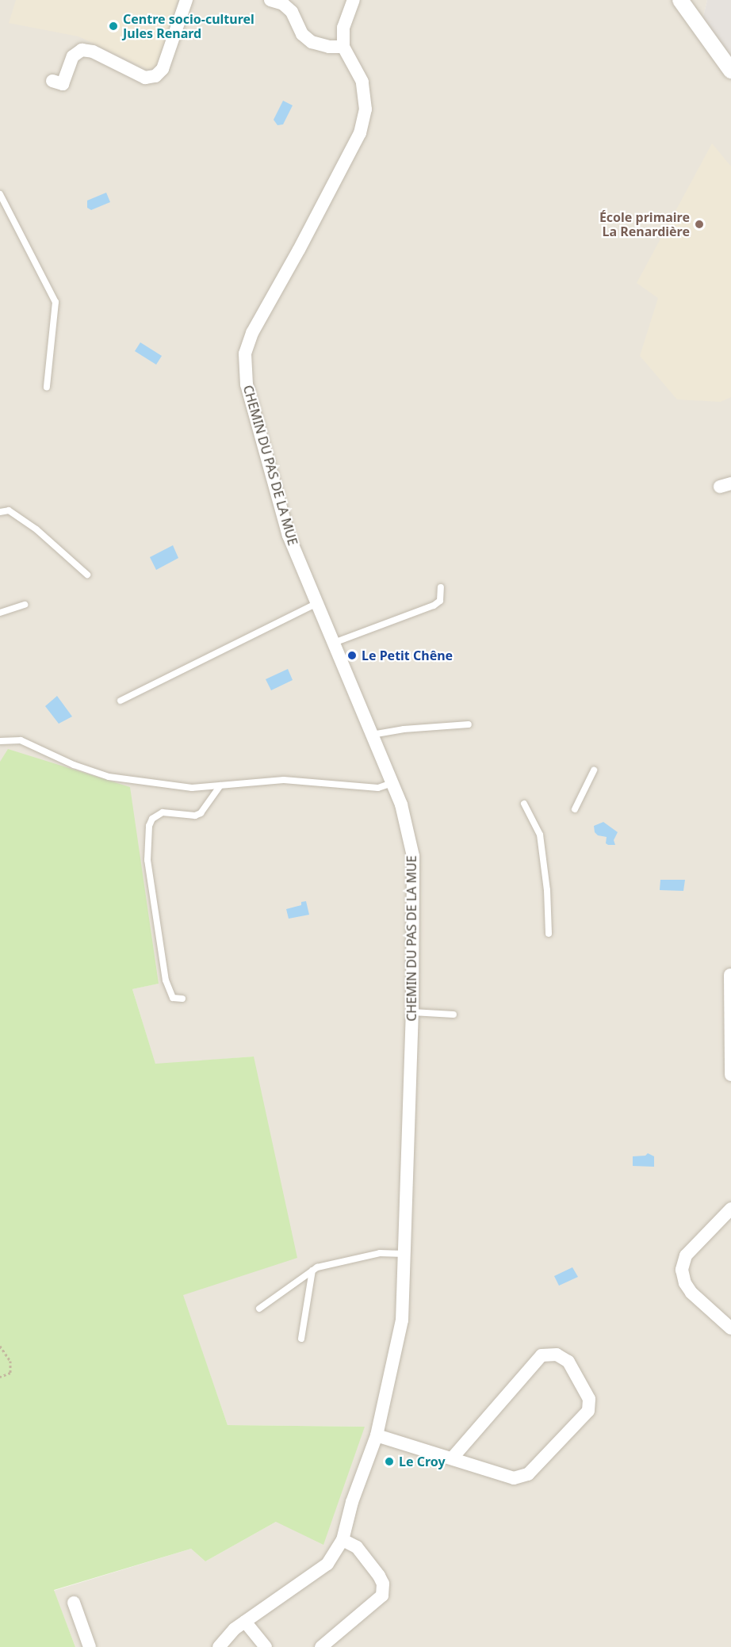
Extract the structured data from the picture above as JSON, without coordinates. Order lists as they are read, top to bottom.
{
  "streets": {
    "street": ["CHEMIN DU PAS DE LA MUE"]
  },
  "places": [
    "Centre socio-culturel Jules Renard",
    "École primaire La Renardière",
    "Le Petit Chêne",
    "Le Croy"
  ]
}
